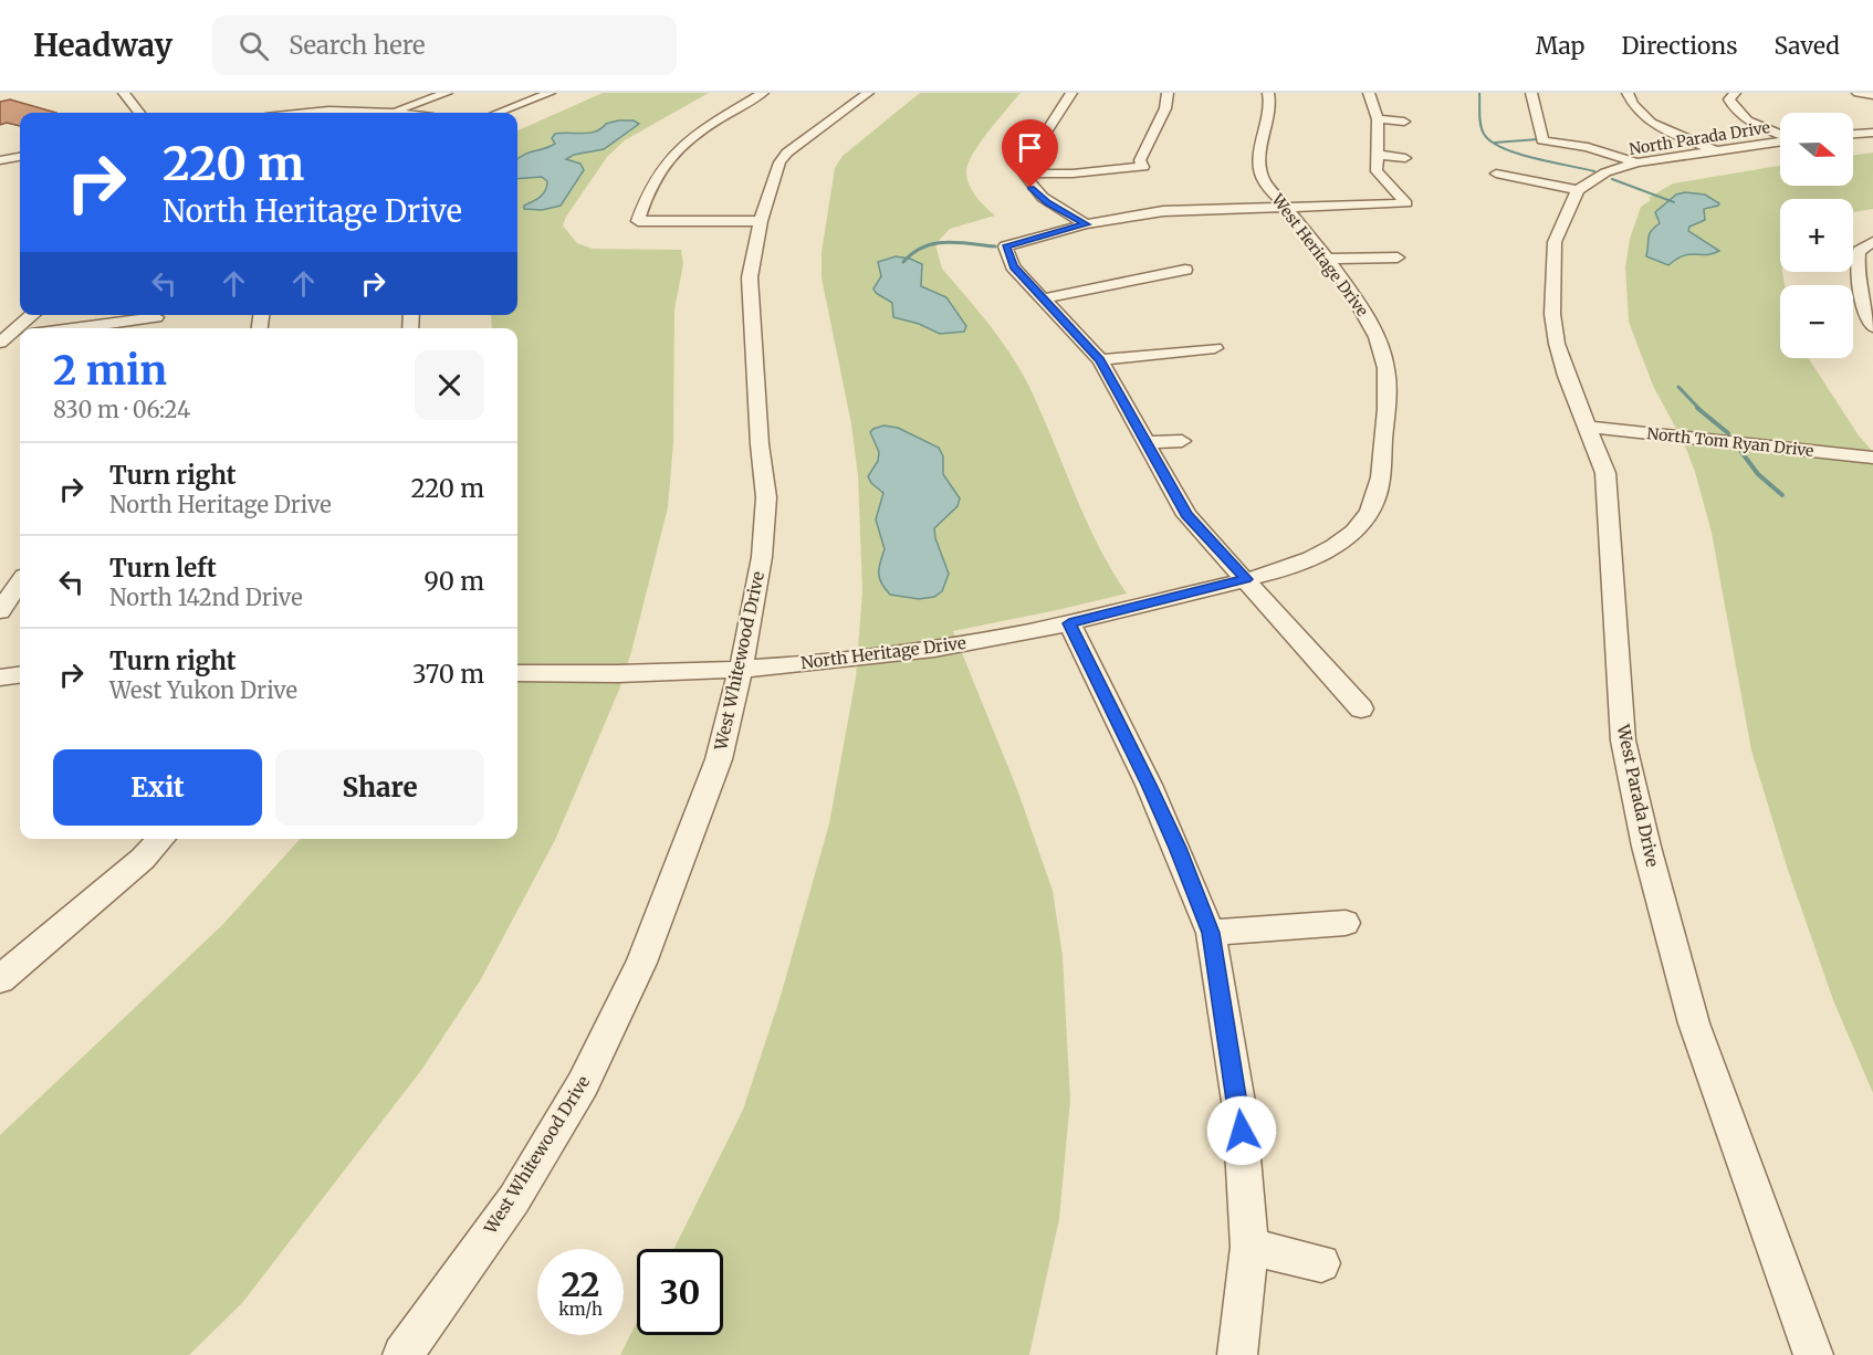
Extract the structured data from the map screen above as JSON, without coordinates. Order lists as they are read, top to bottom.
{
  "streets": {
    "street": [
      "North Parada Drive",
      "West Heritage Drive",
      "North Tom Ryan Drive",
      "North Heritage Drive",
      "West Whitewood Drive",
      "West Parada Drive"
    ]
  },
  "crossings": [
    ["North Parada Drive", "West Parada Drive"],
    ["West Heritage Drive", "North Heritage Drive"],
    ["North Tom Ryan Drive", "West Parada Drive"],
    ["North Heritage Drive", "West Whitewood Drive"]
  ],
  "north": "right",
  "page": {
    "header": "Headway",
    "search": "Search here",
    "nav": ["Map", "Directions", "Saved"],
    "map_buttons": ["+", "−"],
    "turn": ["220 m", "North Heritage Drive"],
    "heading": ["2 min", "830 m · 06:24"],
    "list": [
      {
        "name": "Turn right",
        "note": "North Heritage Drive",
        "value": "220 m"
      },
      {
        "name": "Turn left",
        "note": "North 142nd Drive",
        "value": "90 m"
      },
      {
        "name": "Turn right",
        "note": "West Yukon Drive",
        "value": "370 m"
      }
    ],
    "buttons": ["Exit", "Share"],
    "speed": "22 km/h",
    "limit": "30"
  }
}
